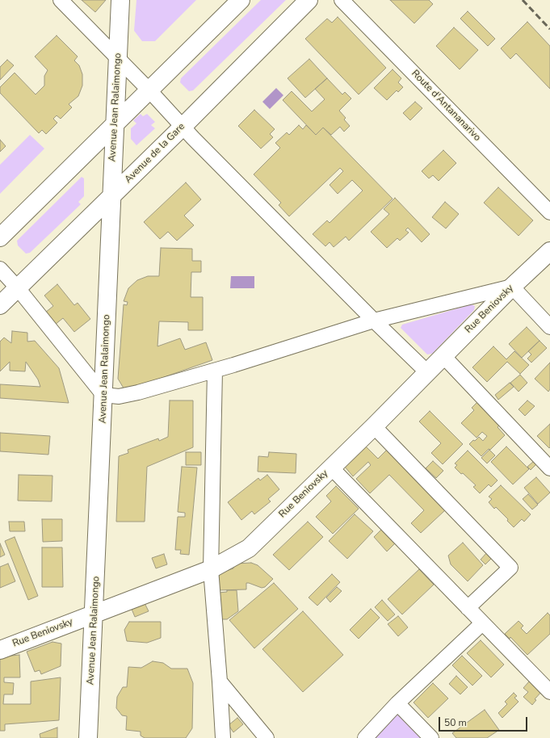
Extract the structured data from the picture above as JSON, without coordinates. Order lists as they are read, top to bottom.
{
  "streets": {
    "street": [
      "Route d'Antananarivo",
      "Avenue Jean Ralaimongo",
      "Avenue de la Gare",
      "Rue Beniovsky"
    ]
  },
  "crossings": [
    ["Avenue Jean Ralaimongo", "Avenue de la Gare"],
    ["Avenue Jean Ralaimongo", "Rue Beniovsky"]
  ],
  "scale_bar": "50 m"
}
